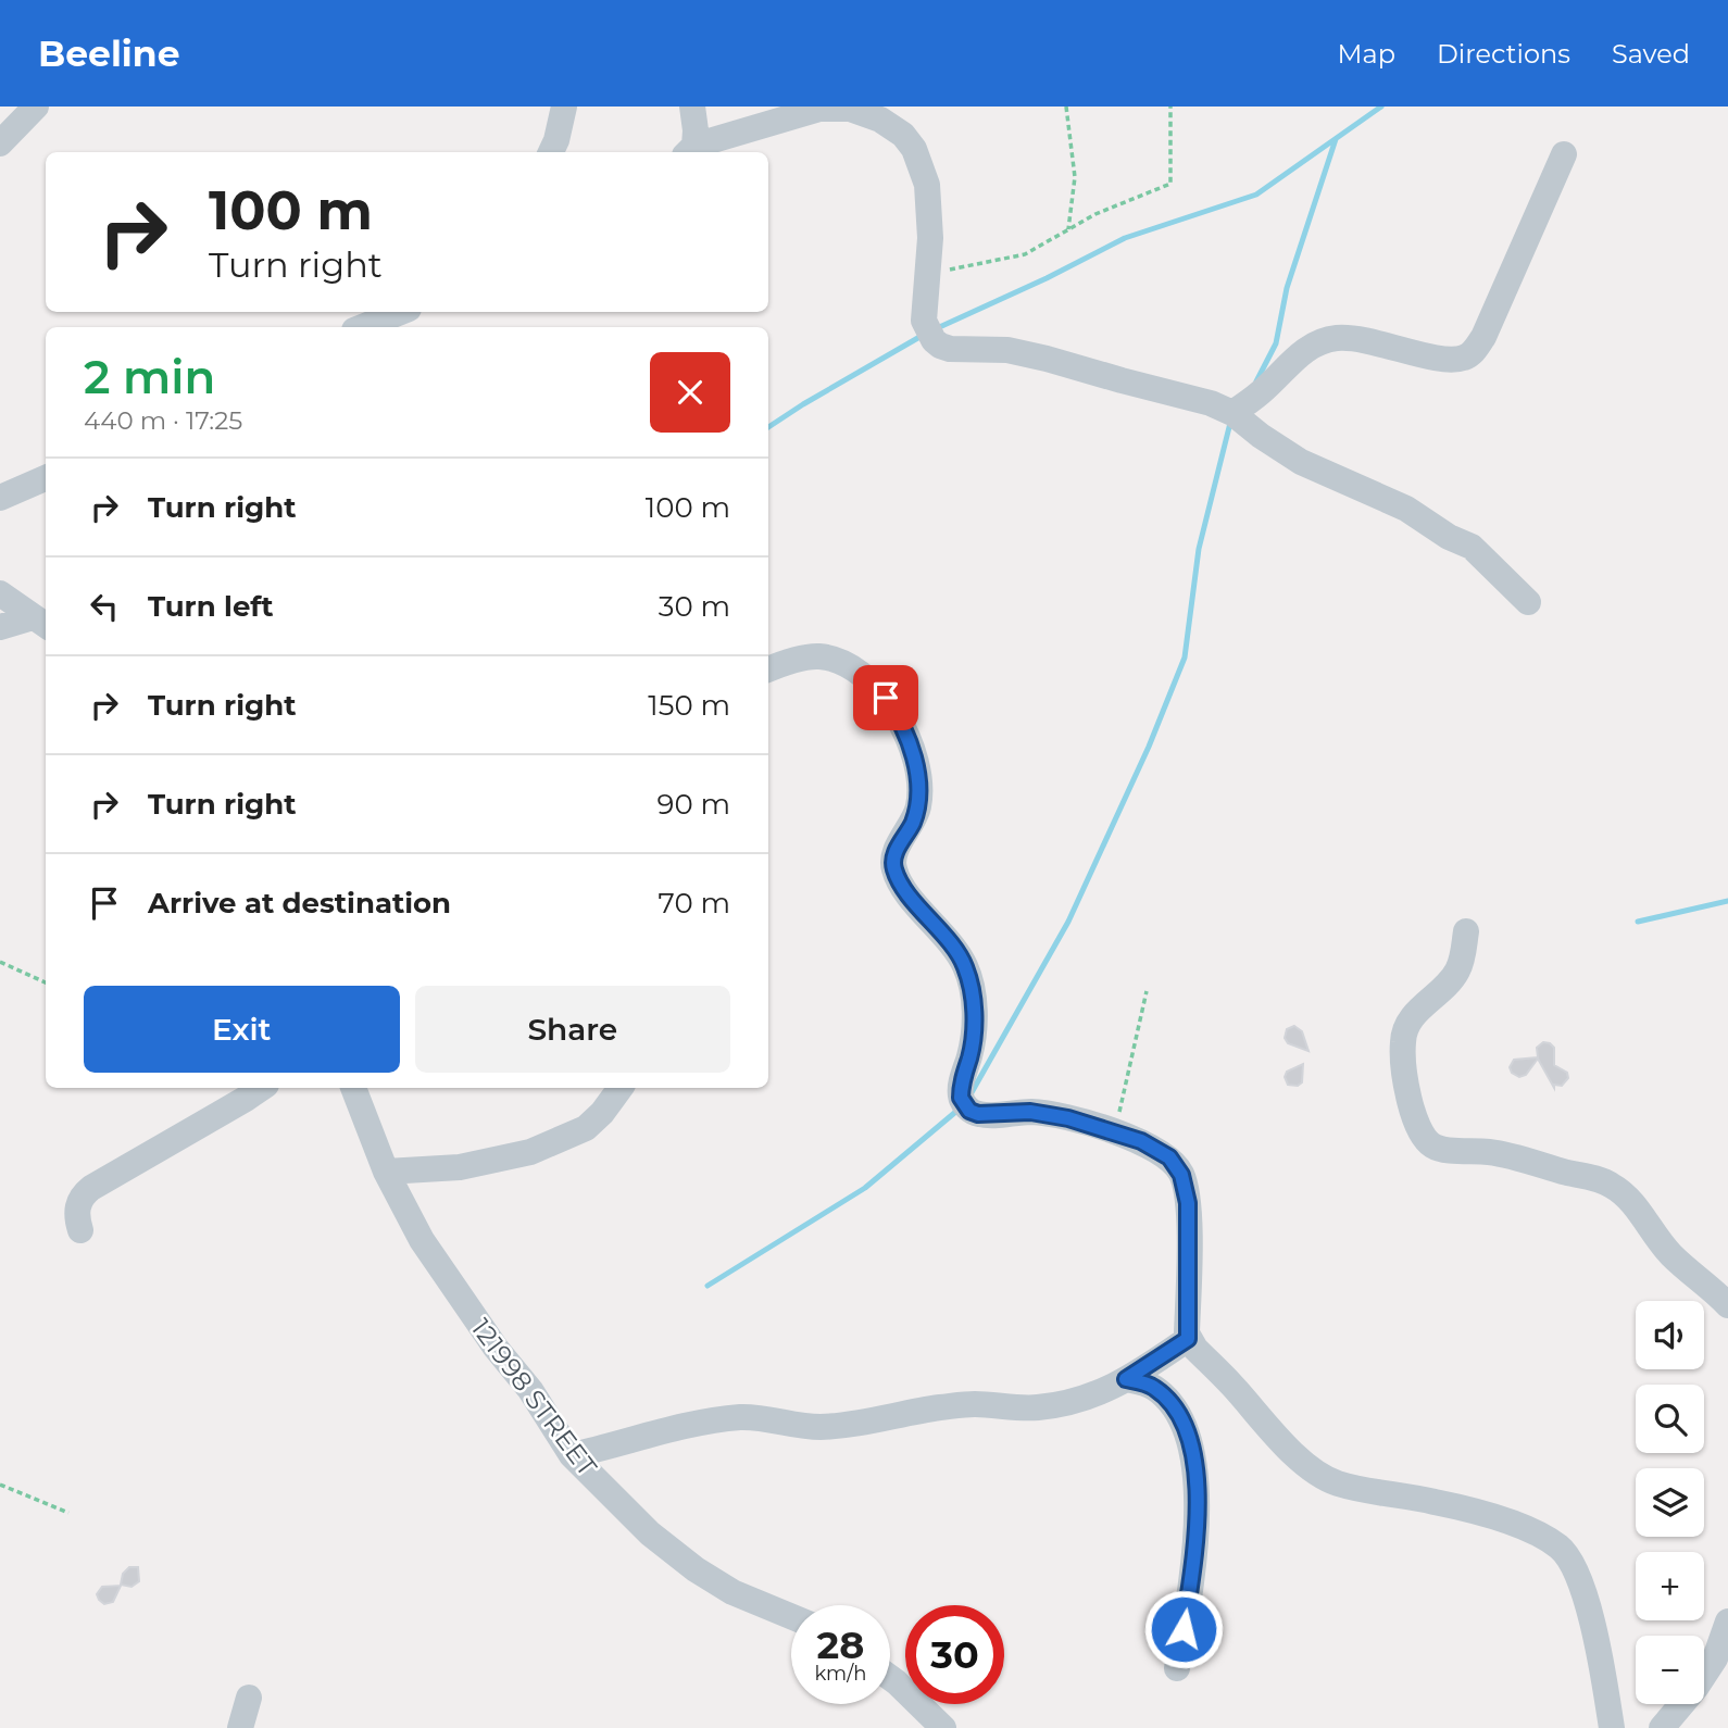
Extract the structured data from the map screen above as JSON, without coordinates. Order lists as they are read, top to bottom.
{
  "streets": {
    "street": ["121998 STREET"]
  },
  "page": {
    "header": "Beeline",
    "nav": ["Map", "Directions", "Saved"],
    "turn": ["100 m", "Turn right"],
    "heading": ["2 min", "440 m · 17:25"],
    "list": [
      {
        "name": "Turn right",
        "value": "100 m"
      },
      {
        "name": "Turn left",
        "value": "30 m"
      },
      {
        "name": "Turn right",
        "value": "150 m"
      },
      {
        "name": "Turn right",
        "value": "90 m"
      },
      {
        "name": "Arrive at destination",
        "value": "70 m"
      }
    ],
    "buttons": ["Exit", "Share"],
    "map_buttons": ["+", "−"],
    "speed": "28 km/h",
    "limit": "30"
  }
}
